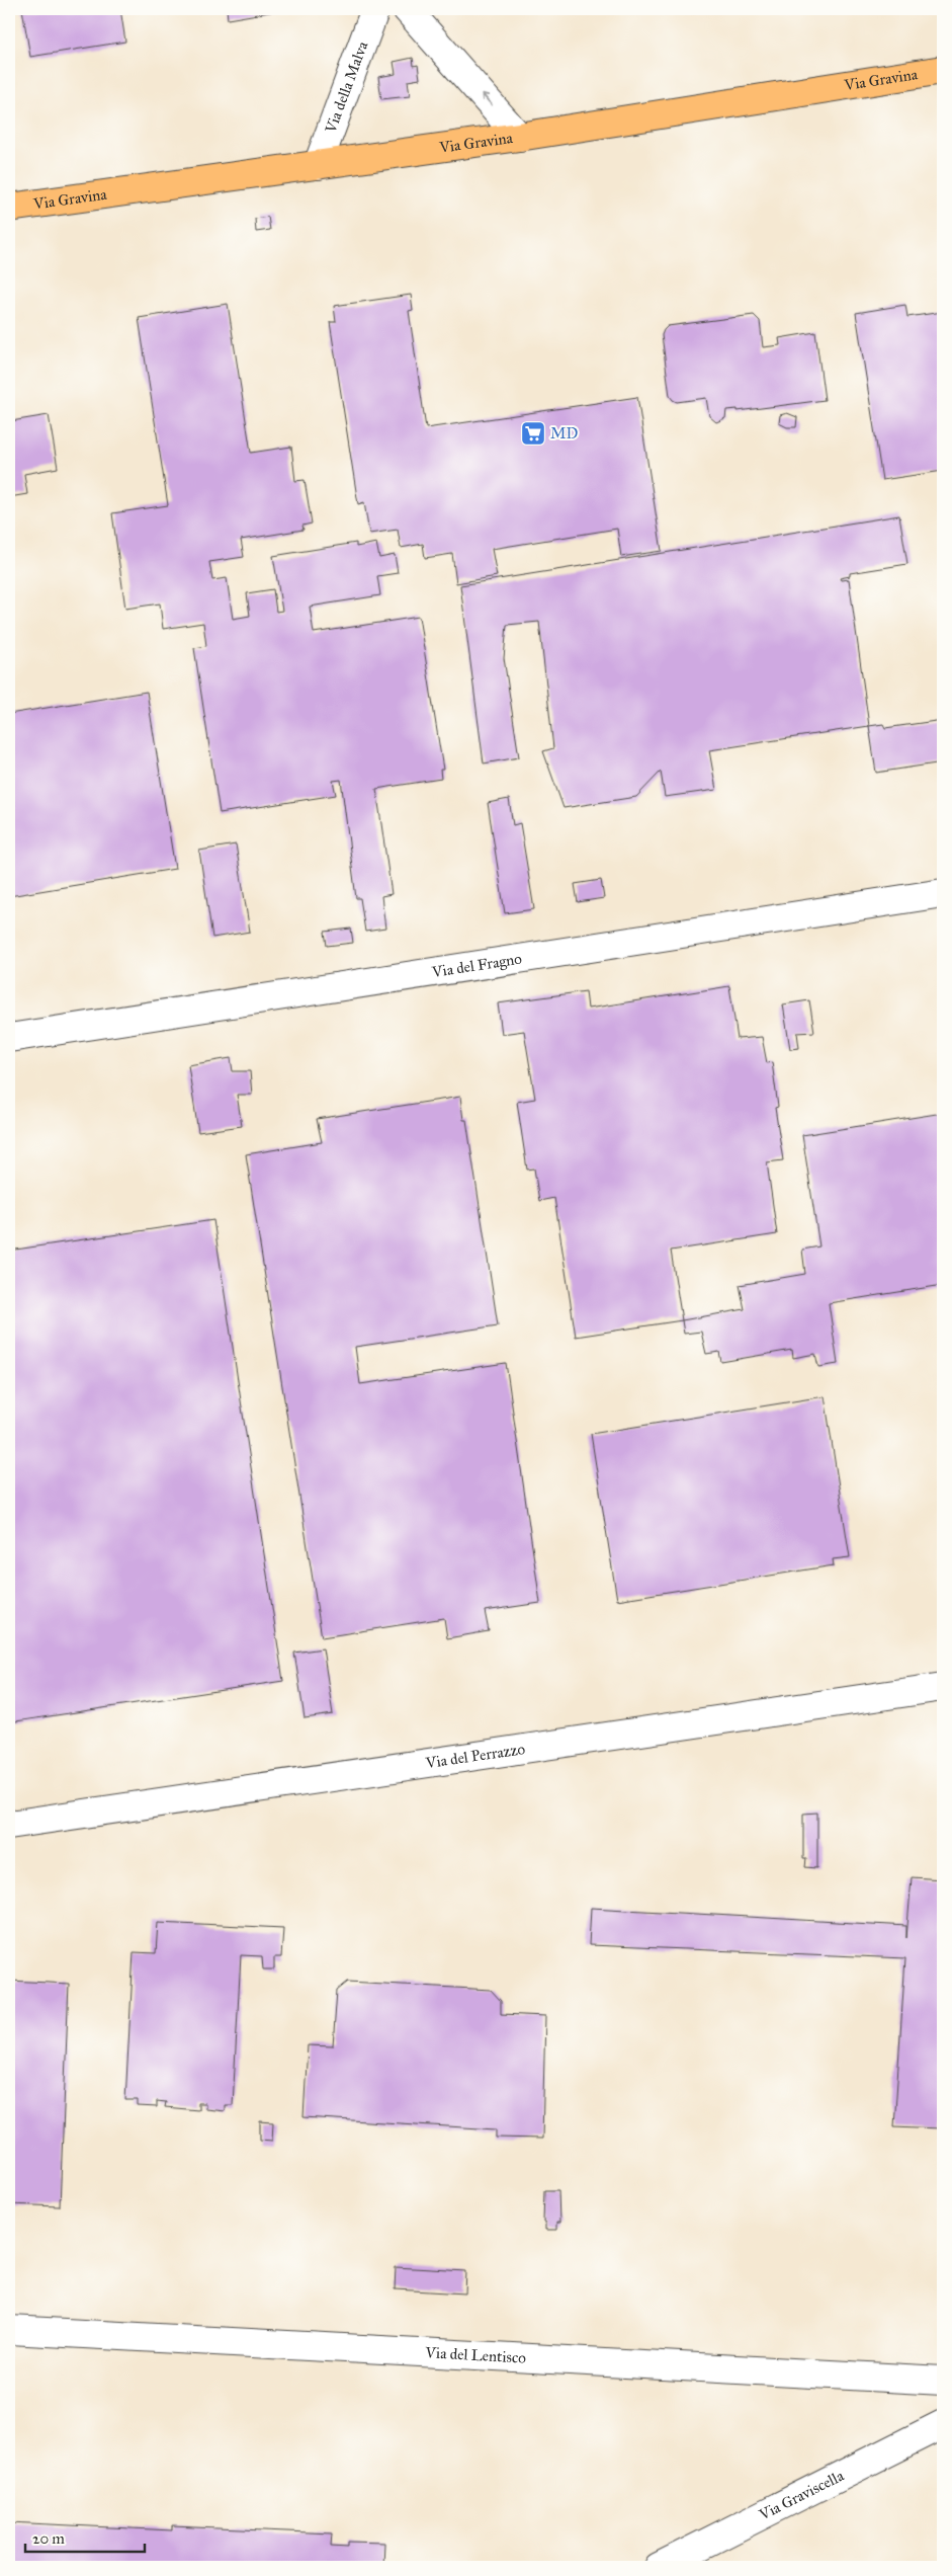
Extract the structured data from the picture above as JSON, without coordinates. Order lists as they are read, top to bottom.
{
  "streets": {
    "main road": ["Via Gravina"],
    "street": [
      "Via della Malva",
      "Via del Fragno",
      "Via del Perrazzo",
      "Via del Lentisco",
      "Via Graviscella"
    ]
  },
  "crossings": [
    ["Via Gravina", "Via della Malva"]
  ],
  "places": {
    "supermarket": ["MD"]
  },
  "scale_bar": "20 m"
}
